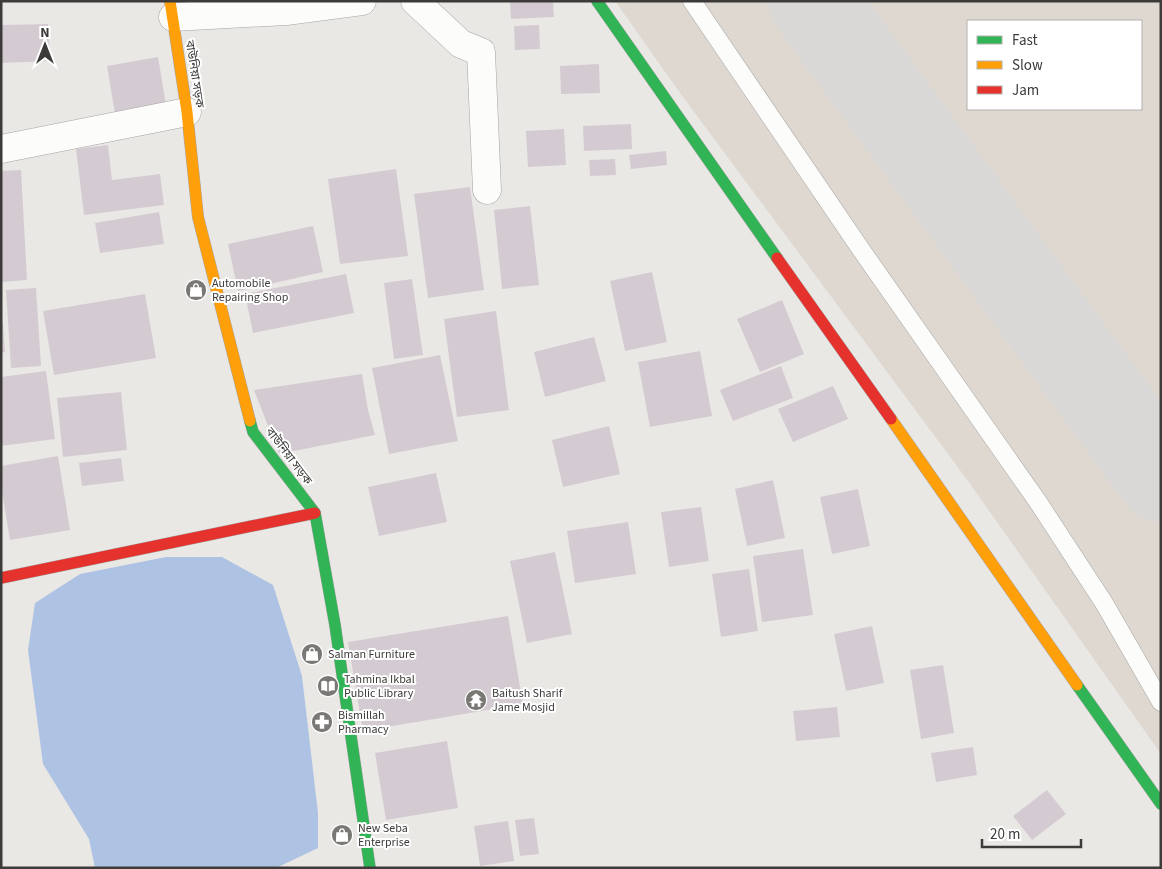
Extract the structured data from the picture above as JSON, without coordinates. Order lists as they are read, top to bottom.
{
  "streets": {
    "street": ["বাউনিয়া সড়ক"]
  },
  "places": {
    "shop": ["Automobile Repairing Shop", "Salman Furniture", "New Seba Enterprise"],
    "library": ["Tahmina Ikbal Public Library"],
    "temple": ["Baitush Sharif Jame Mosjid"],
    "pharmacy": ["Bismillah Pharmacy"]
  },
  "legend": ["Fast", "Slow", "Jam"],
  "scale_bar": "20 m",
  "north": "top"
}
